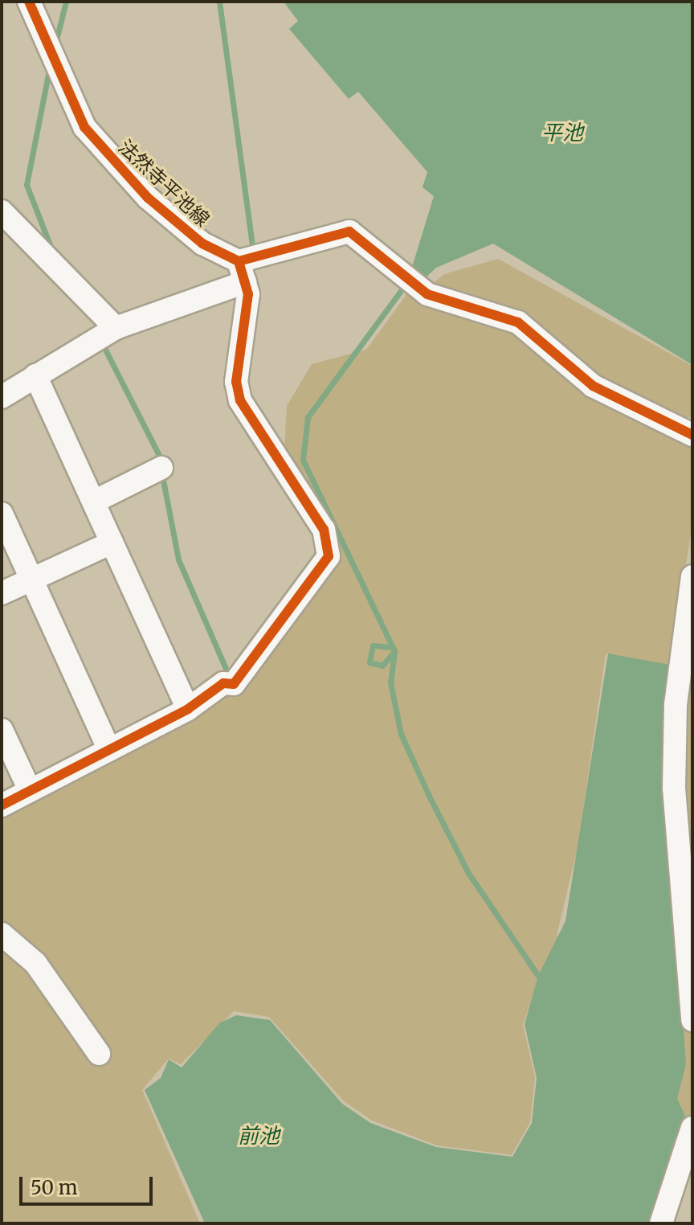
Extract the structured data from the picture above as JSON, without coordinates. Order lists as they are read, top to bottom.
{
  "streets": {
    "street": ["法然寺平池線"]
  },
  "water": ["平池", "前池"],
  "scale_bar": "50 m"
}
